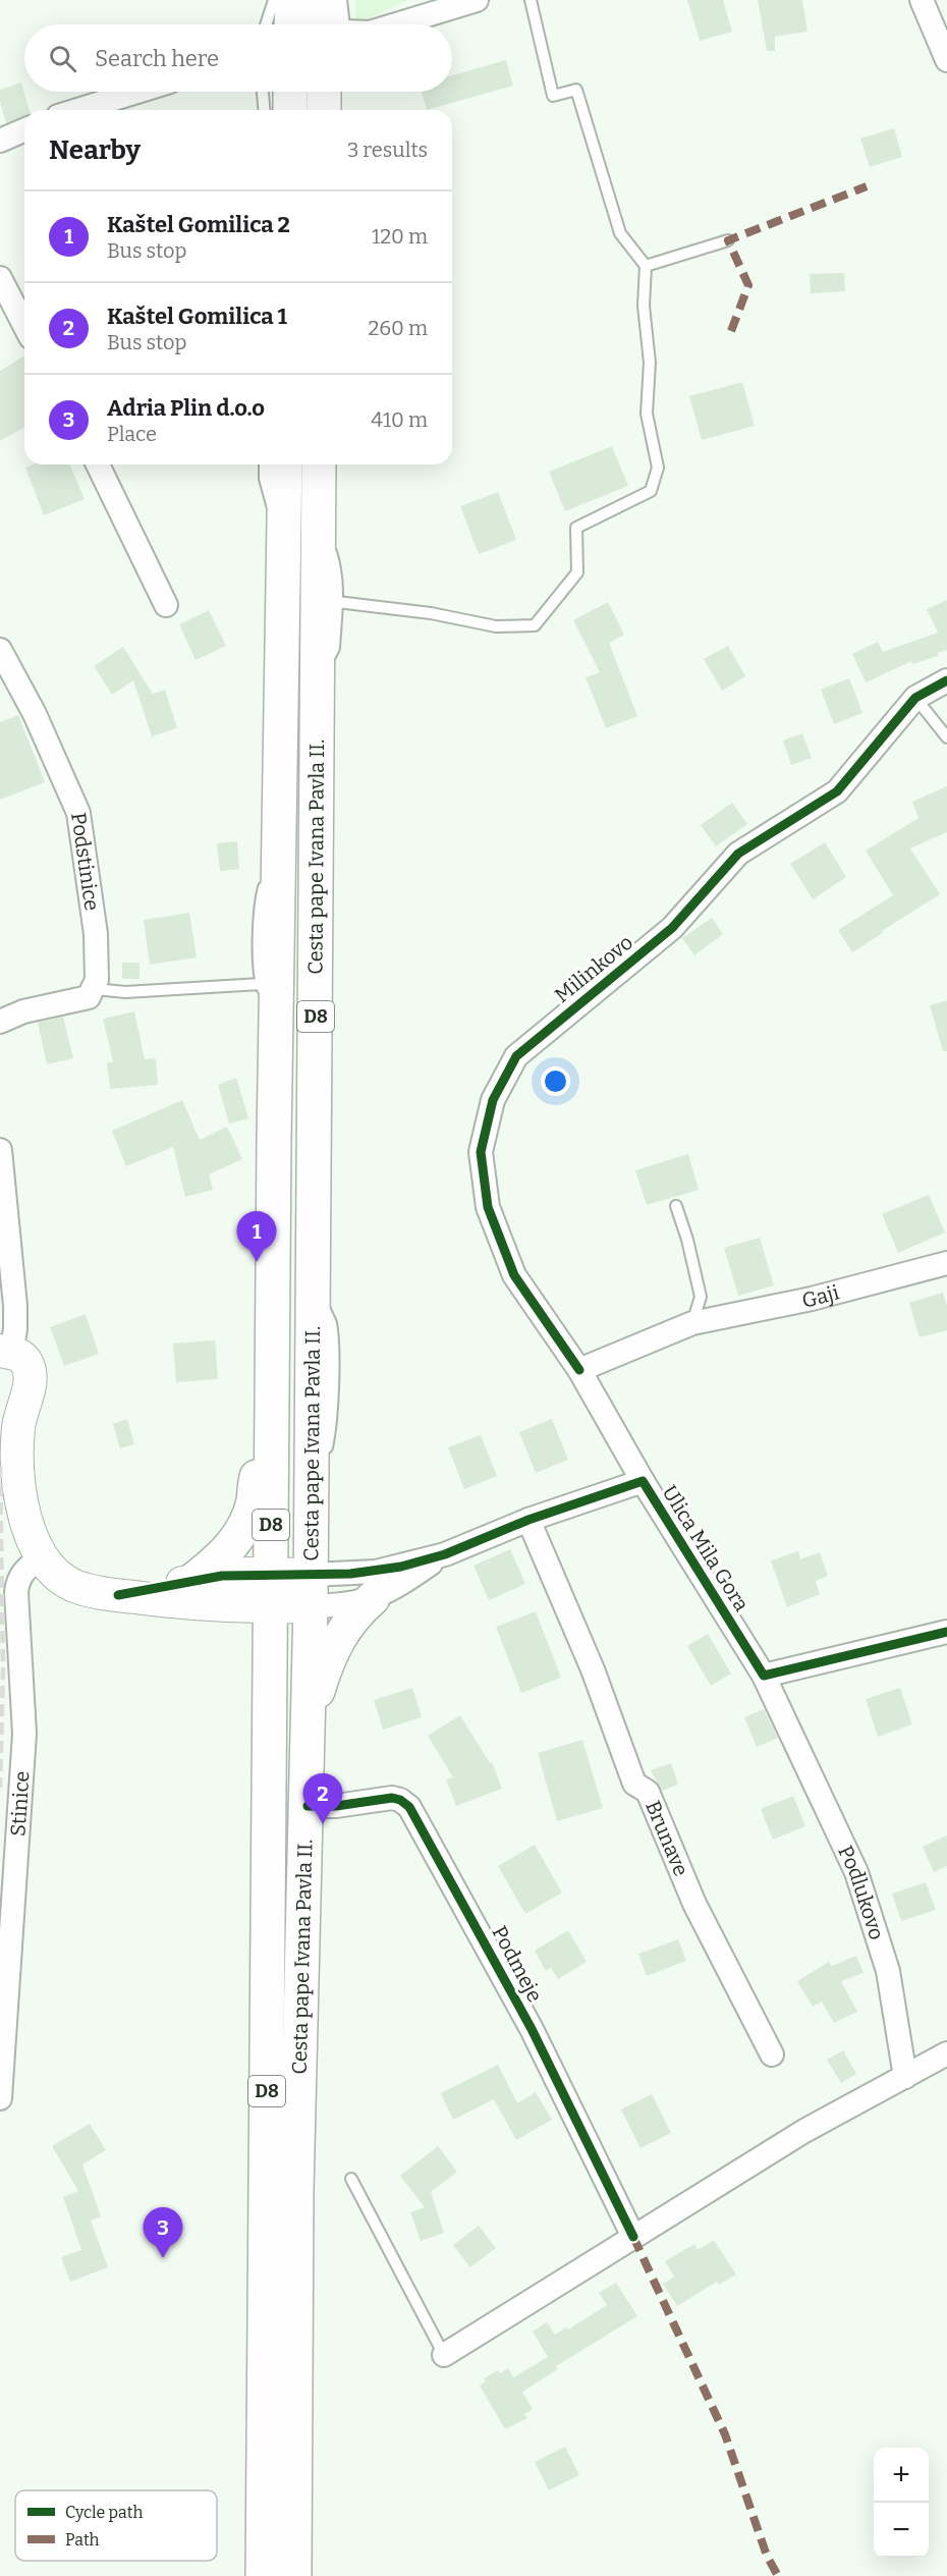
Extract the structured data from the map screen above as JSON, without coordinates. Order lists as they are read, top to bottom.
{
  "streets": {
    "main road": ["Cesta pape Ivana Pavla II.", "D8"],
    "street": [
      "Podstinice",
      "Milinkovo",
      "Gaji",
      "Ulica Mila Gora",
      "Stinice",
      "Brunave",
      "Podlukovo",
      "Podmeje"
    ]
  },
  "crossings": [
    ["Cesta pape Ivana Pavla II.", "Ulica Mila Gora"],
    ["Cesta pape Ivana Pavla II.", "Podmeje"],
    ["Milinkovo", "Gaji"],
    ["Ulica Mila Gora", "Brunave"],
    ["Ulica Mila Gora", "Podlukovo"]
  ],
  "legend": ["Cycle path", "Path"],
  "page": {
    "search": "Search here",
    "heading": ["Nearby", "3 results"],
    "list": [
      {
        "mark": "1",
        "name": "Kaštel Gomilica 2",
        "note": "Bus stop",
        "value": "120 m"
      },
      {
        "mark": "2",
        "name": "Kaštel Gomilica 1",
        "note": "Bus stop",
        "value": "260 m"
      },
      {
        "mark": "3",
        "name": "Adria Plin d.o.o",
        "note": "Place",
        "value": "410 m"
      }
    ],
    "pins": ["1", "2", "3"],
    "map_buttons": ["+", "−"]
  }
}
